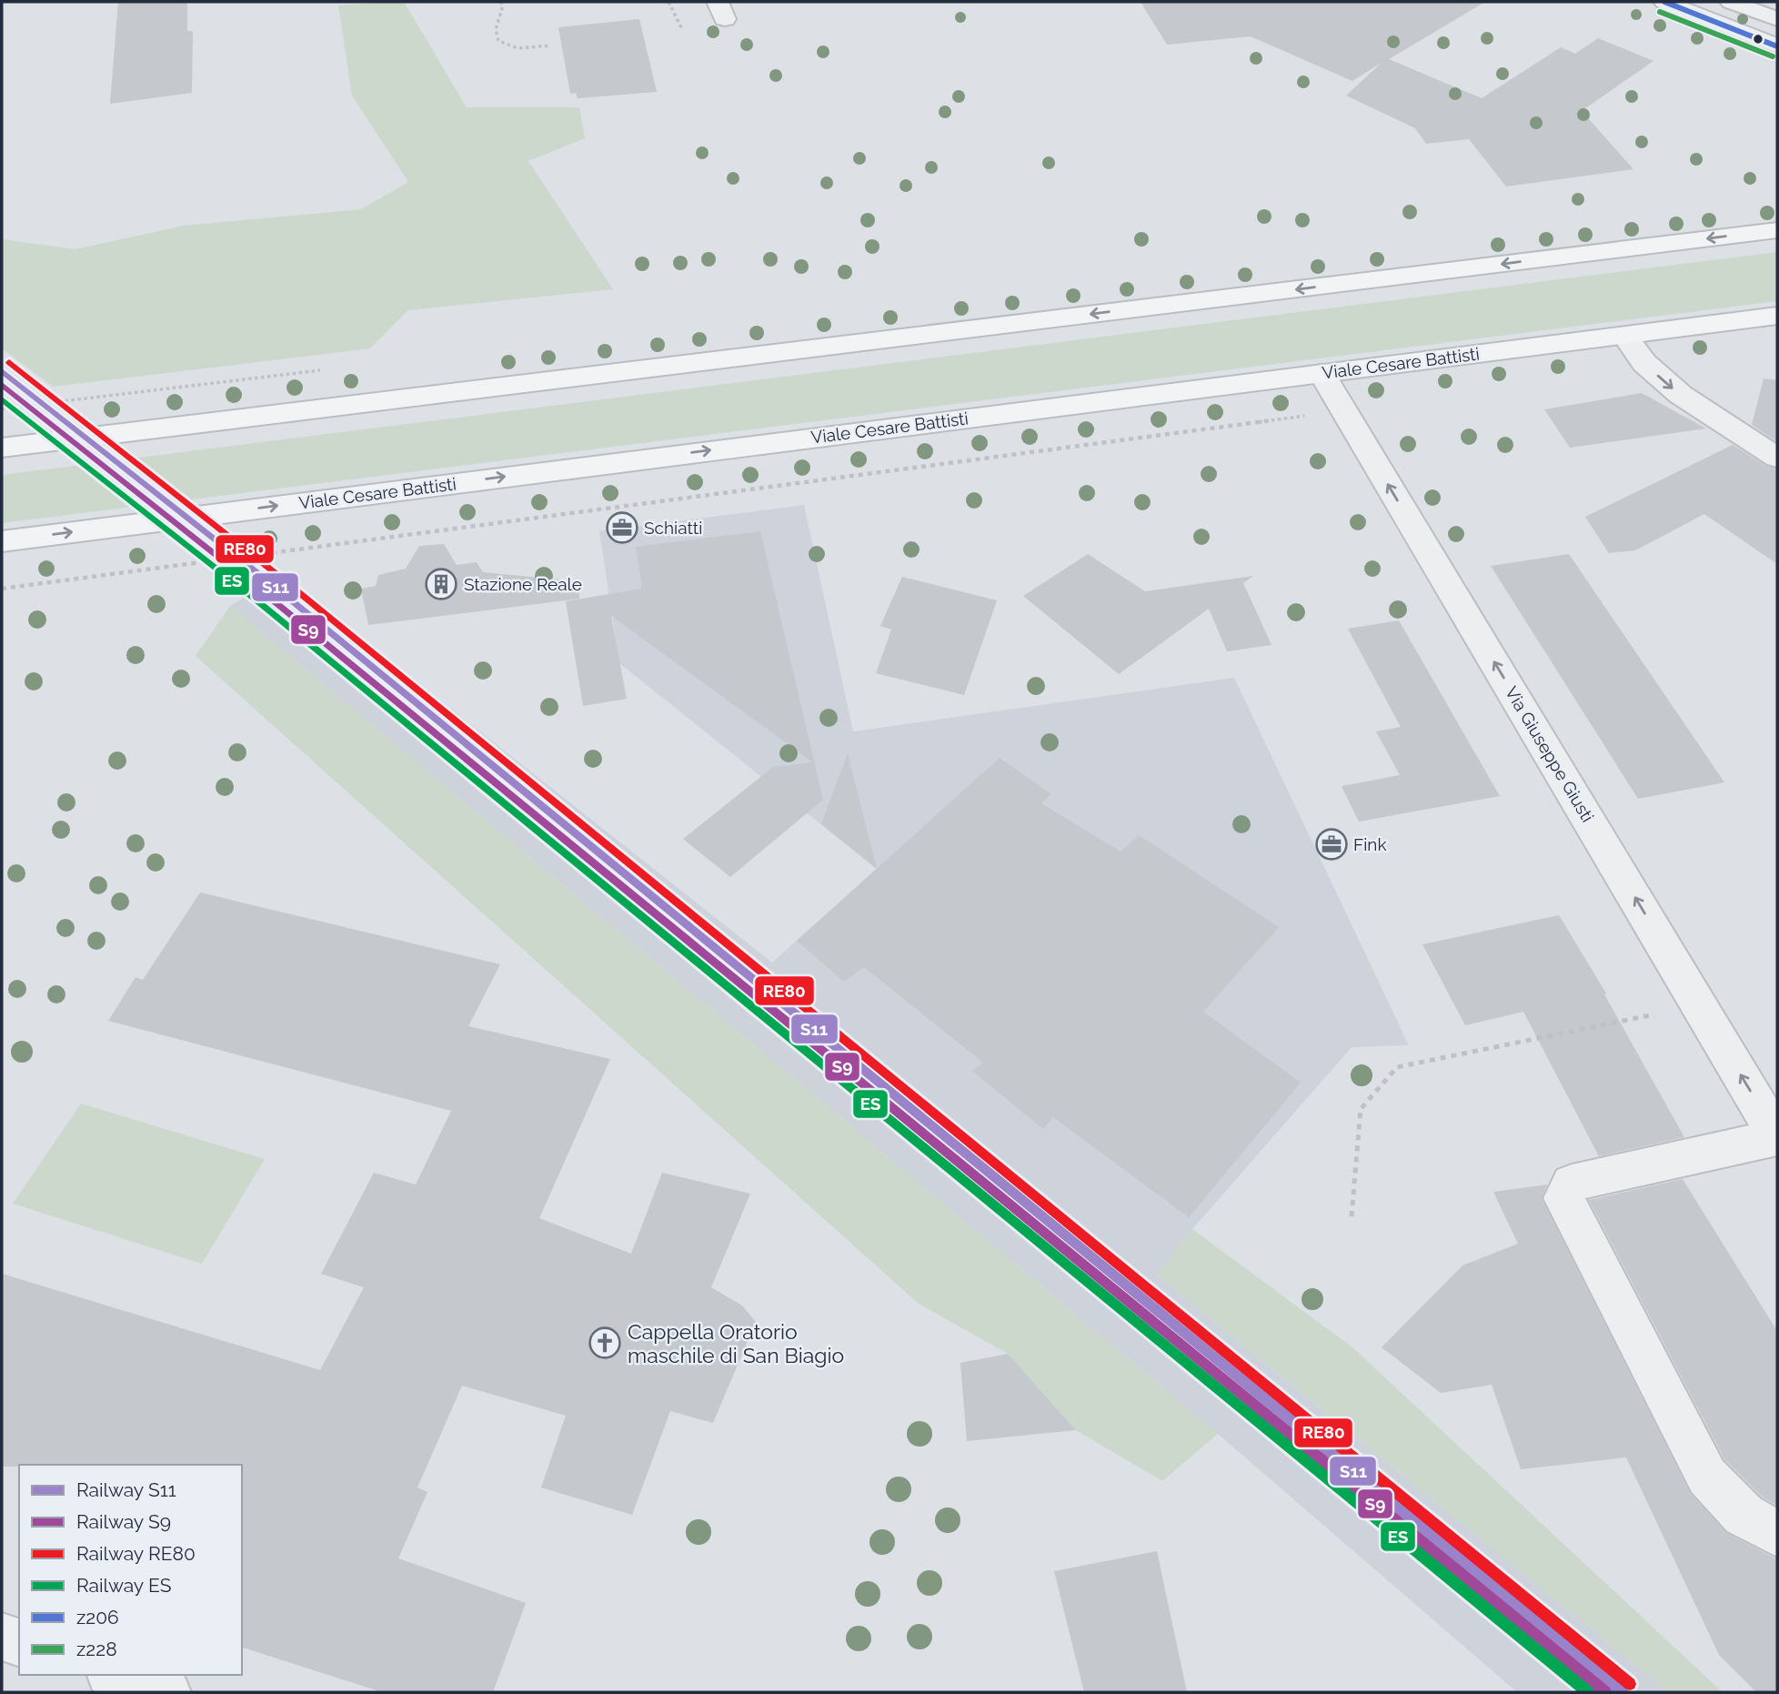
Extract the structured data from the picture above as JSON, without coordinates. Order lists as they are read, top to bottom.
{
  "streets": {
    "main road": ["Viale Cesare Battisti"],
    "street": ["Via Giuseppe Giusti"]
  },
  "crossings": [
    ["Viale Cesare Battisti", "Via Giuseppe Giusti"]
  ],
  "one_way": ["Via Giuseppe Giusti"],
  "places": {
    "office": ["Schiatti", "Fink"],
    "building": ["Stazione Reale"],
    "church": ["Cappella Oratorio maschile di San Biagio"]
  },
  "lines": [
    "transit line z206",
    "transit line z228",
    "rail line RE80",
    "rail line S11",
    "rail line S9",
    "rail line ES"
  ],
  "legend": [
    "Railway S11",
    "Railway S9",
    "Railway RE80",
    "Railway ES",
    "z206",
    "z228"
  ]
}
